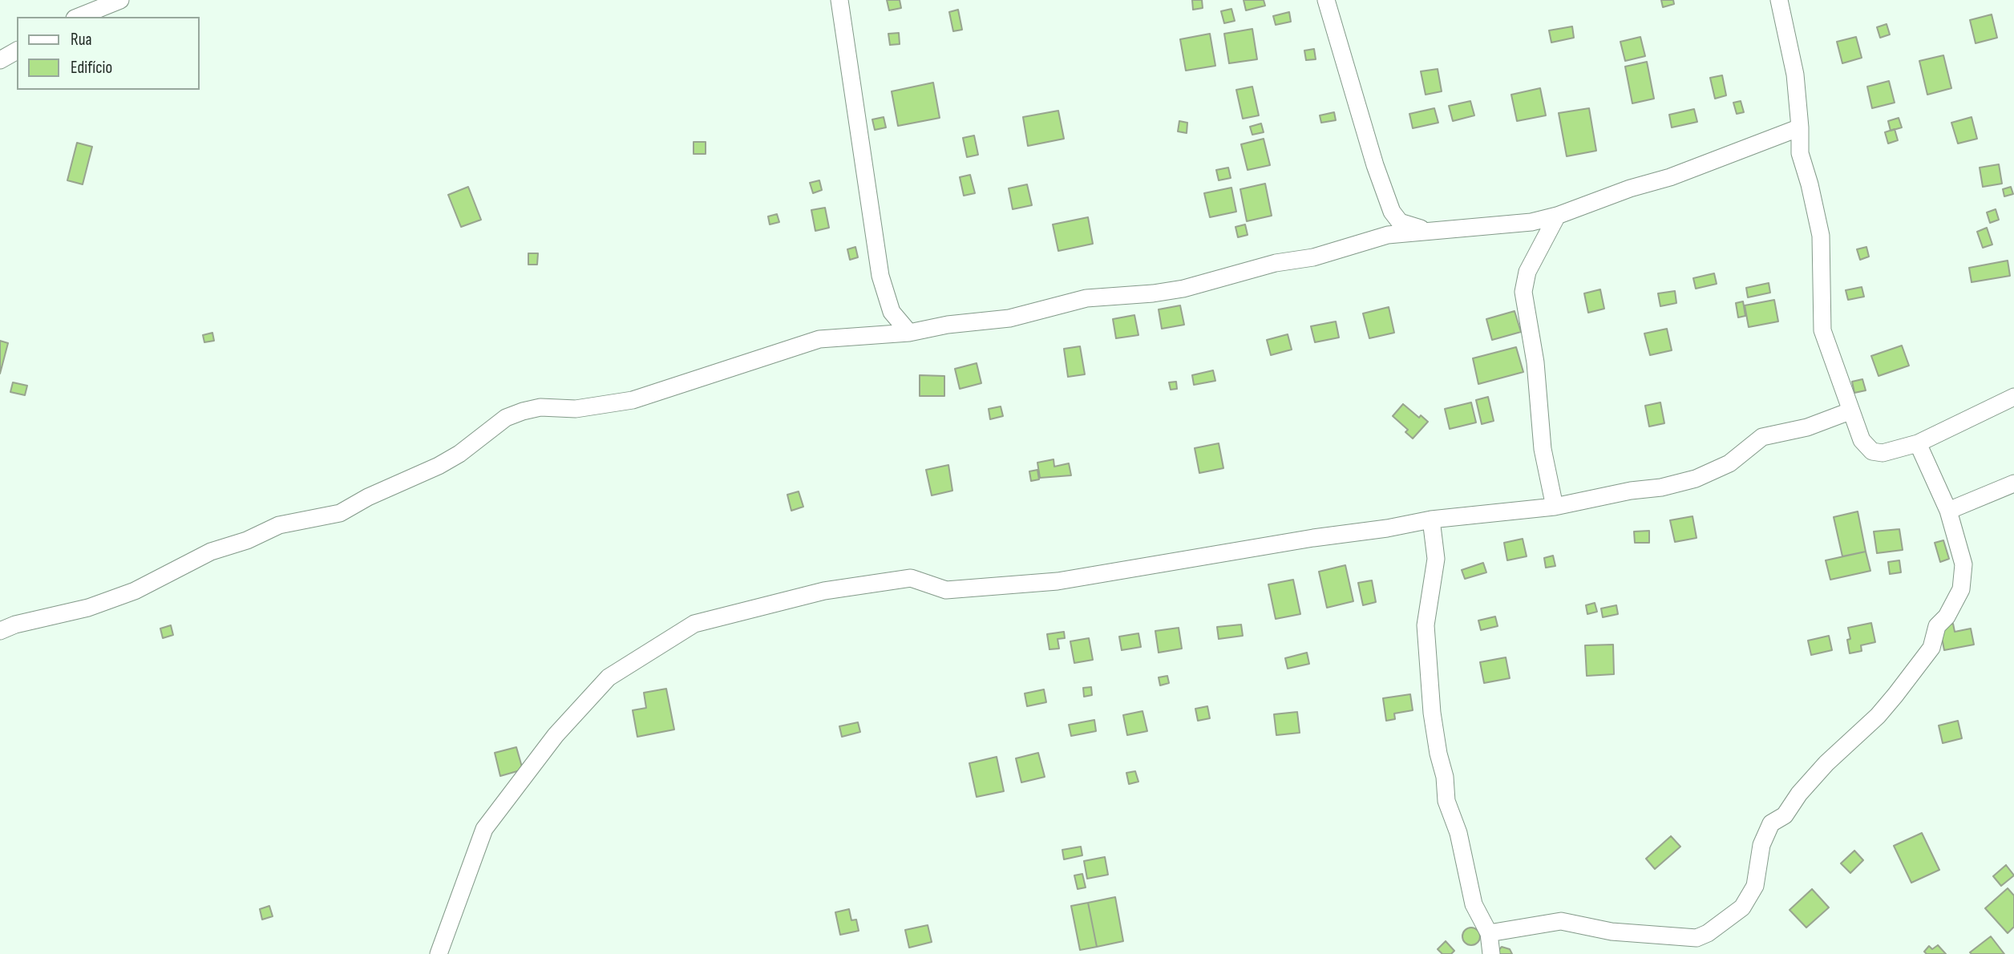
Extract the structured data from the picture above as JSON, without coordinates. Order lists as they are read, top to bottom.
{
  "legend": ["Rua", "Edifício"]
}
